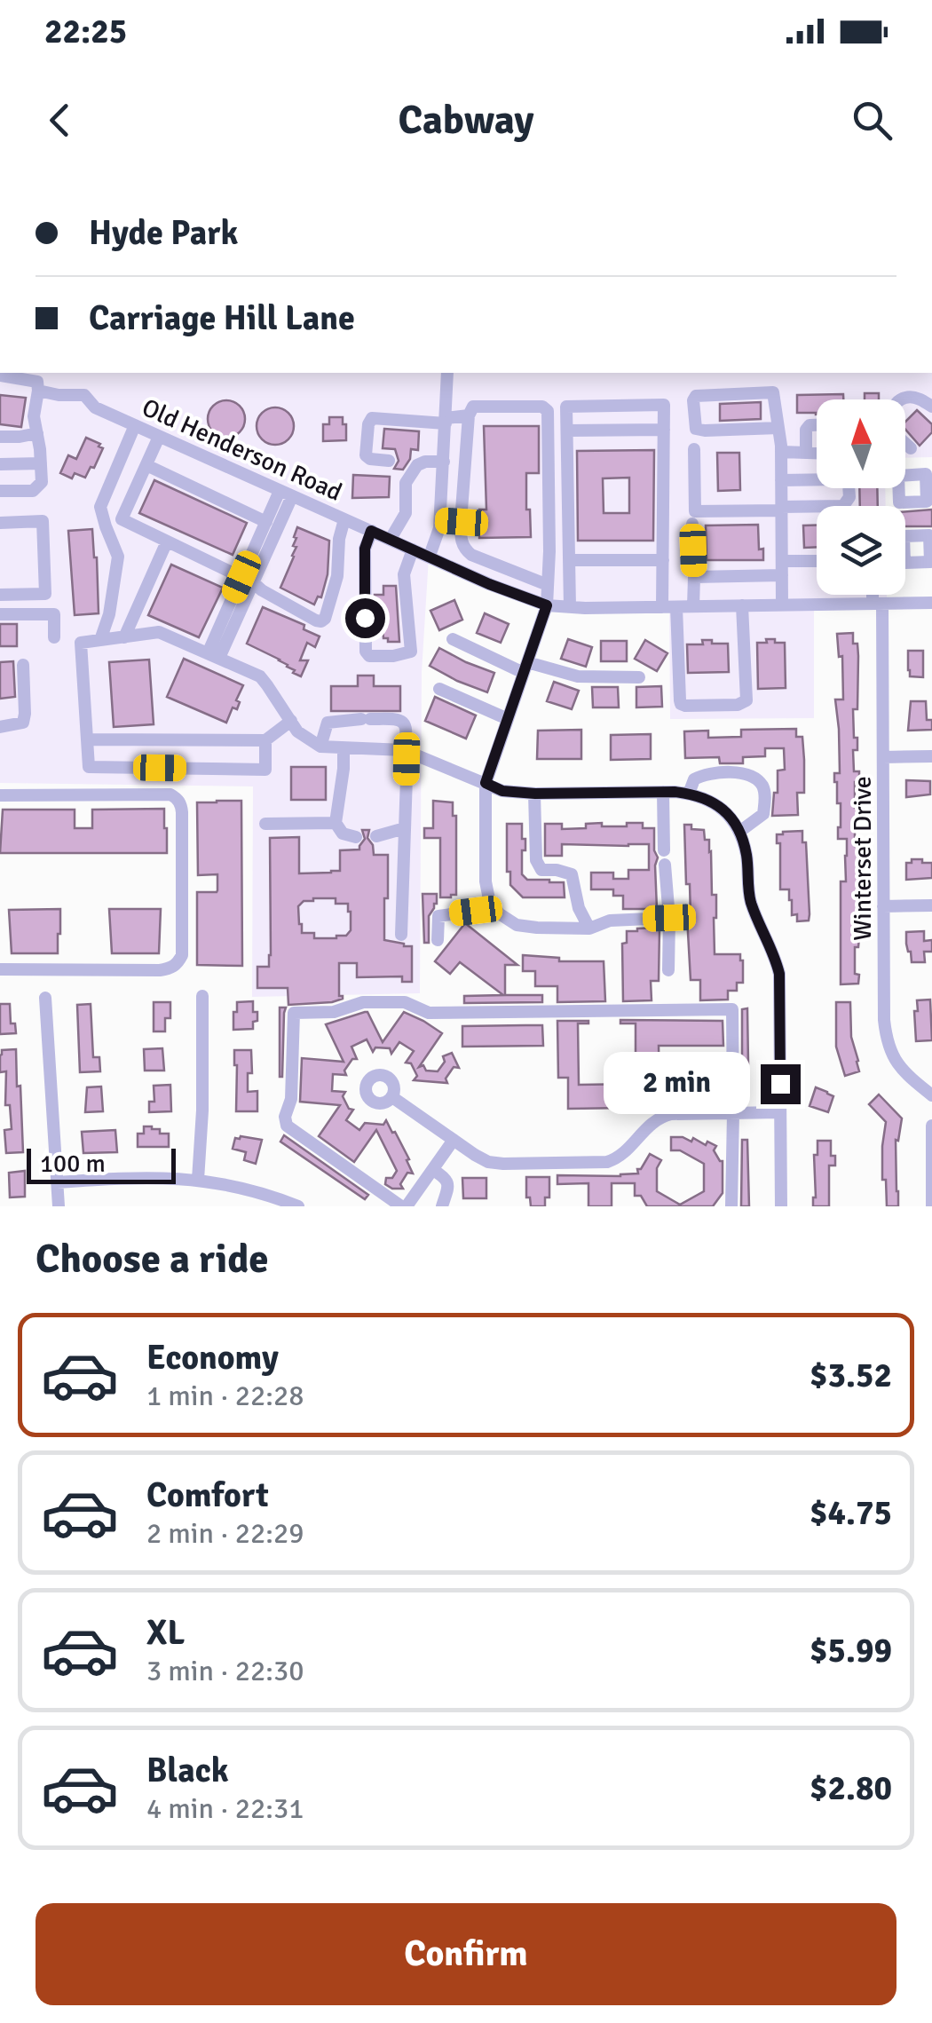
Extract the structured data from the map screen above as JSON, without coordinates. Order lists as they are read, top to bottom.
{
  "streets": {
    "street": ["Old Henderson Road", "Winterset Drive"]
  },
  "crossings": [
    ["Old Henderson Road", "Winterset Drive"]
  ],
  "scale_bar": "100 m",
  "north": "top",
  "page": {
    "status": "22:25",
    "header": "Cabway",
    "banner": ["Hyde Park", "Carriage Hill Lane"],
    "bubble": "2 min",
    "scale": "100 m",
    "heading": "Choose a ride",
    "list": [
      {
        "name": "Economy",
        "note": "1 min · 22:28",
        "value": "$3.52"
      },
      {
        "name": "Comfort",
        "note": "2 min · 22:29",
        "value": "$4.75"
      },
      {
        "name": "XL",
        "note": "3 min · 22:30",
        "value": "$5.99"
      },
      {
        "name": "Black",
        "note": "4 min · 22:31",
        "value": "$2.80"
      }
    ],
    "buttons": "Confirm"
  }
}
